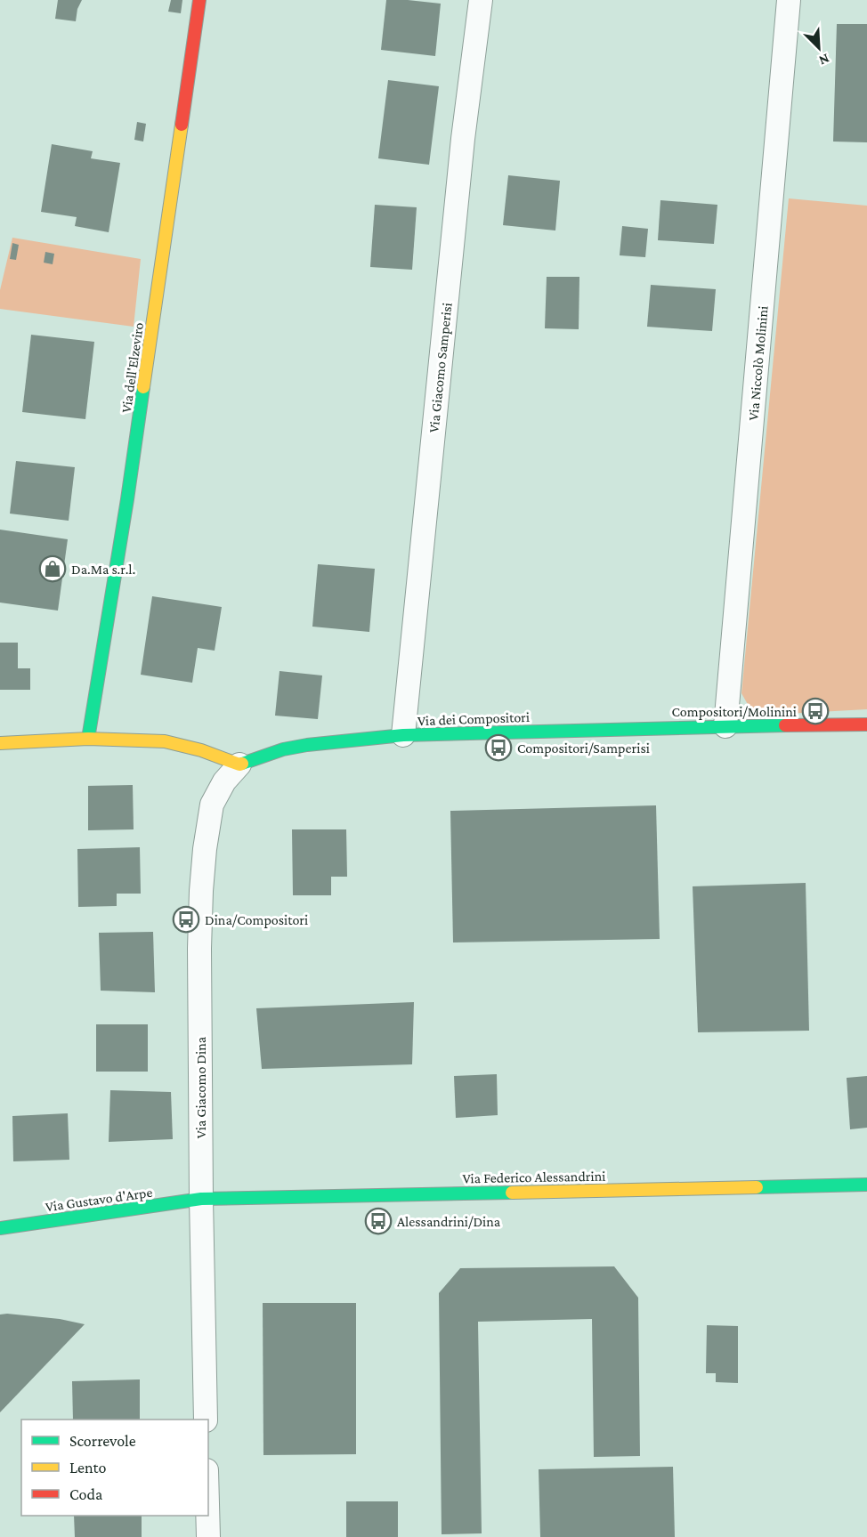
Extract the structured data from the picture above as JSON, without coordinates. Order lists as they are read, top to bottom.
{
  "streets": {
    "street": [
      "Via Niccolò Molinini",
      "Via dell'Elzeviro",
      "Via Giacomo Samperisi",
      "Via dei Compositori",
      "Via Giacomo Dina",
      "Via Federico Alessandrini",
      "Via Gustavo d'Arpe"
    ]
  },
  "crossings": [
    ["Via Niccolò Molinini", "Via dei Compositori"],
    ["Via Giacomo Samperisi", "Via dei Compositori"],
    ["Via dei Compositori", "Via Giacomo Dina"],
    ["Via Giacomo Dina", "Via Federico Alessandrini"],
    ["Via Giacomo Dina", "Via Gustavo d'Arpe"],
    ["Via Federico Alessandrini", "Via Gustavo d'Arpe"]
  ],
  "places": {
    "shop": ["Da.Ma s.r.l."],
    "bus stop": [
      "Compositori/Molinini",
      "Compositori/Samperisi",
      "Dina/Compositori",
      "Alessandrini/Dina"
    ]
  },
  "legend": ["Scorrevole", "Lento", "Coda"],
  "north": "bottom right"
}
